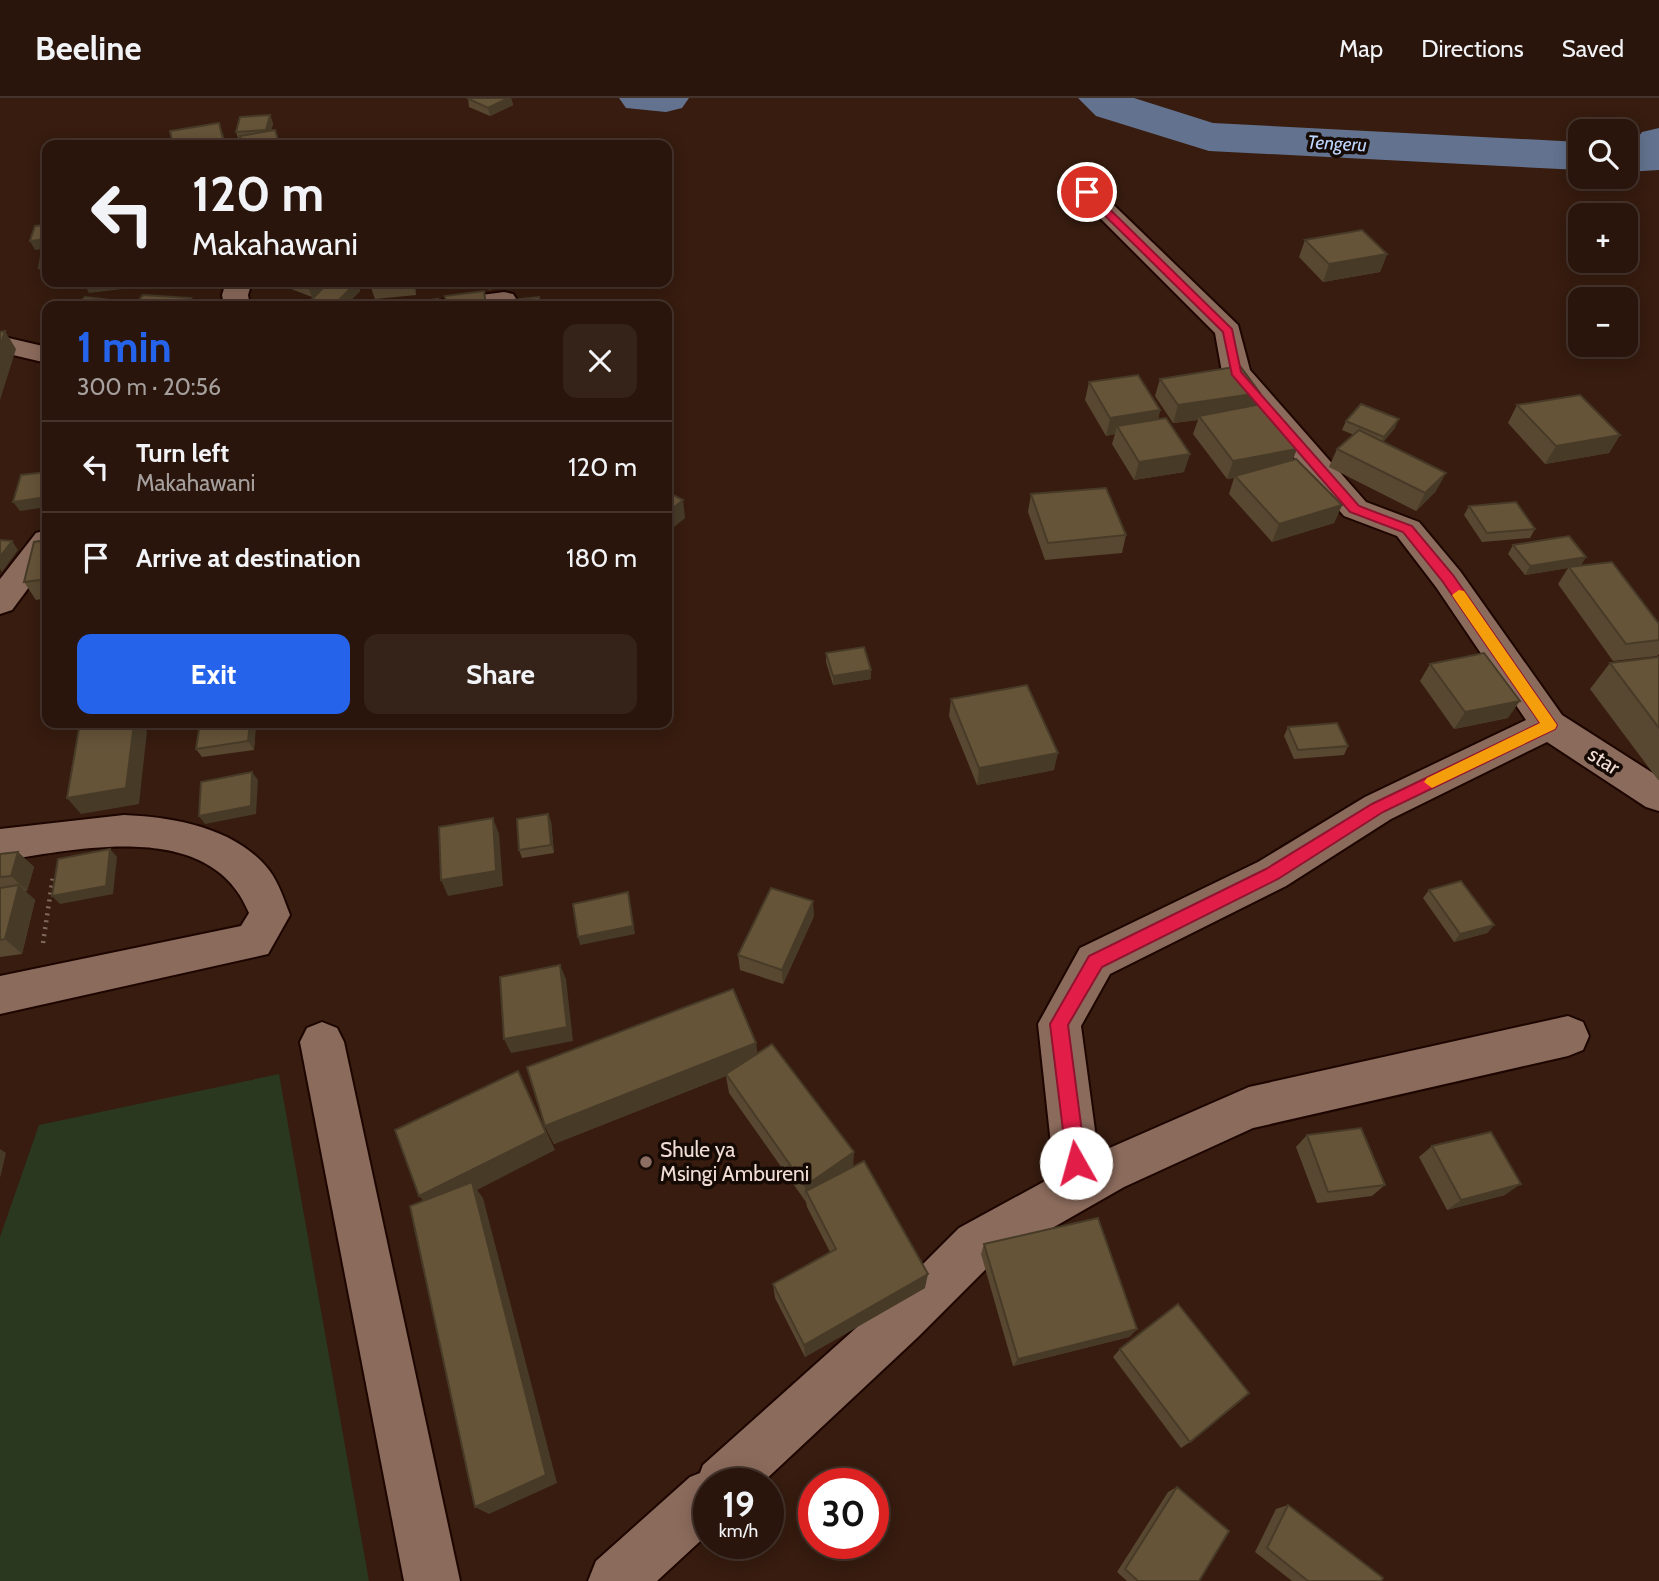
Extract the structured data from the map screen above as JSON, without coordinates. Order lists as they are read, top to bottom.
{
  "streets": {
    "street": ["star"]
  },
  "water": ["Tengeru"],
  "places": ["Shule ya Msingi Ambureni"],
  "page": {
    "header": "Beeline",
    "nav": ["Map", "Directions", "Saved"],
    "map_buttons": ["+", "−"],
    "turn": ["120 m", "Makahawani"],
    "heading": ["1 min", "300 m · 20:56"],
    "list": [
      {
        "name": "Turn left",
        "note": "Makahawani",
        "value": "120 m"
      },
      {
        "name": "Arrive at destination",
        "value": "180 m"
      }
    ],
    "buttons": ["Exit", "Share"],
    "speed": "19 km/h",
    "limit": "30"
  }
}
